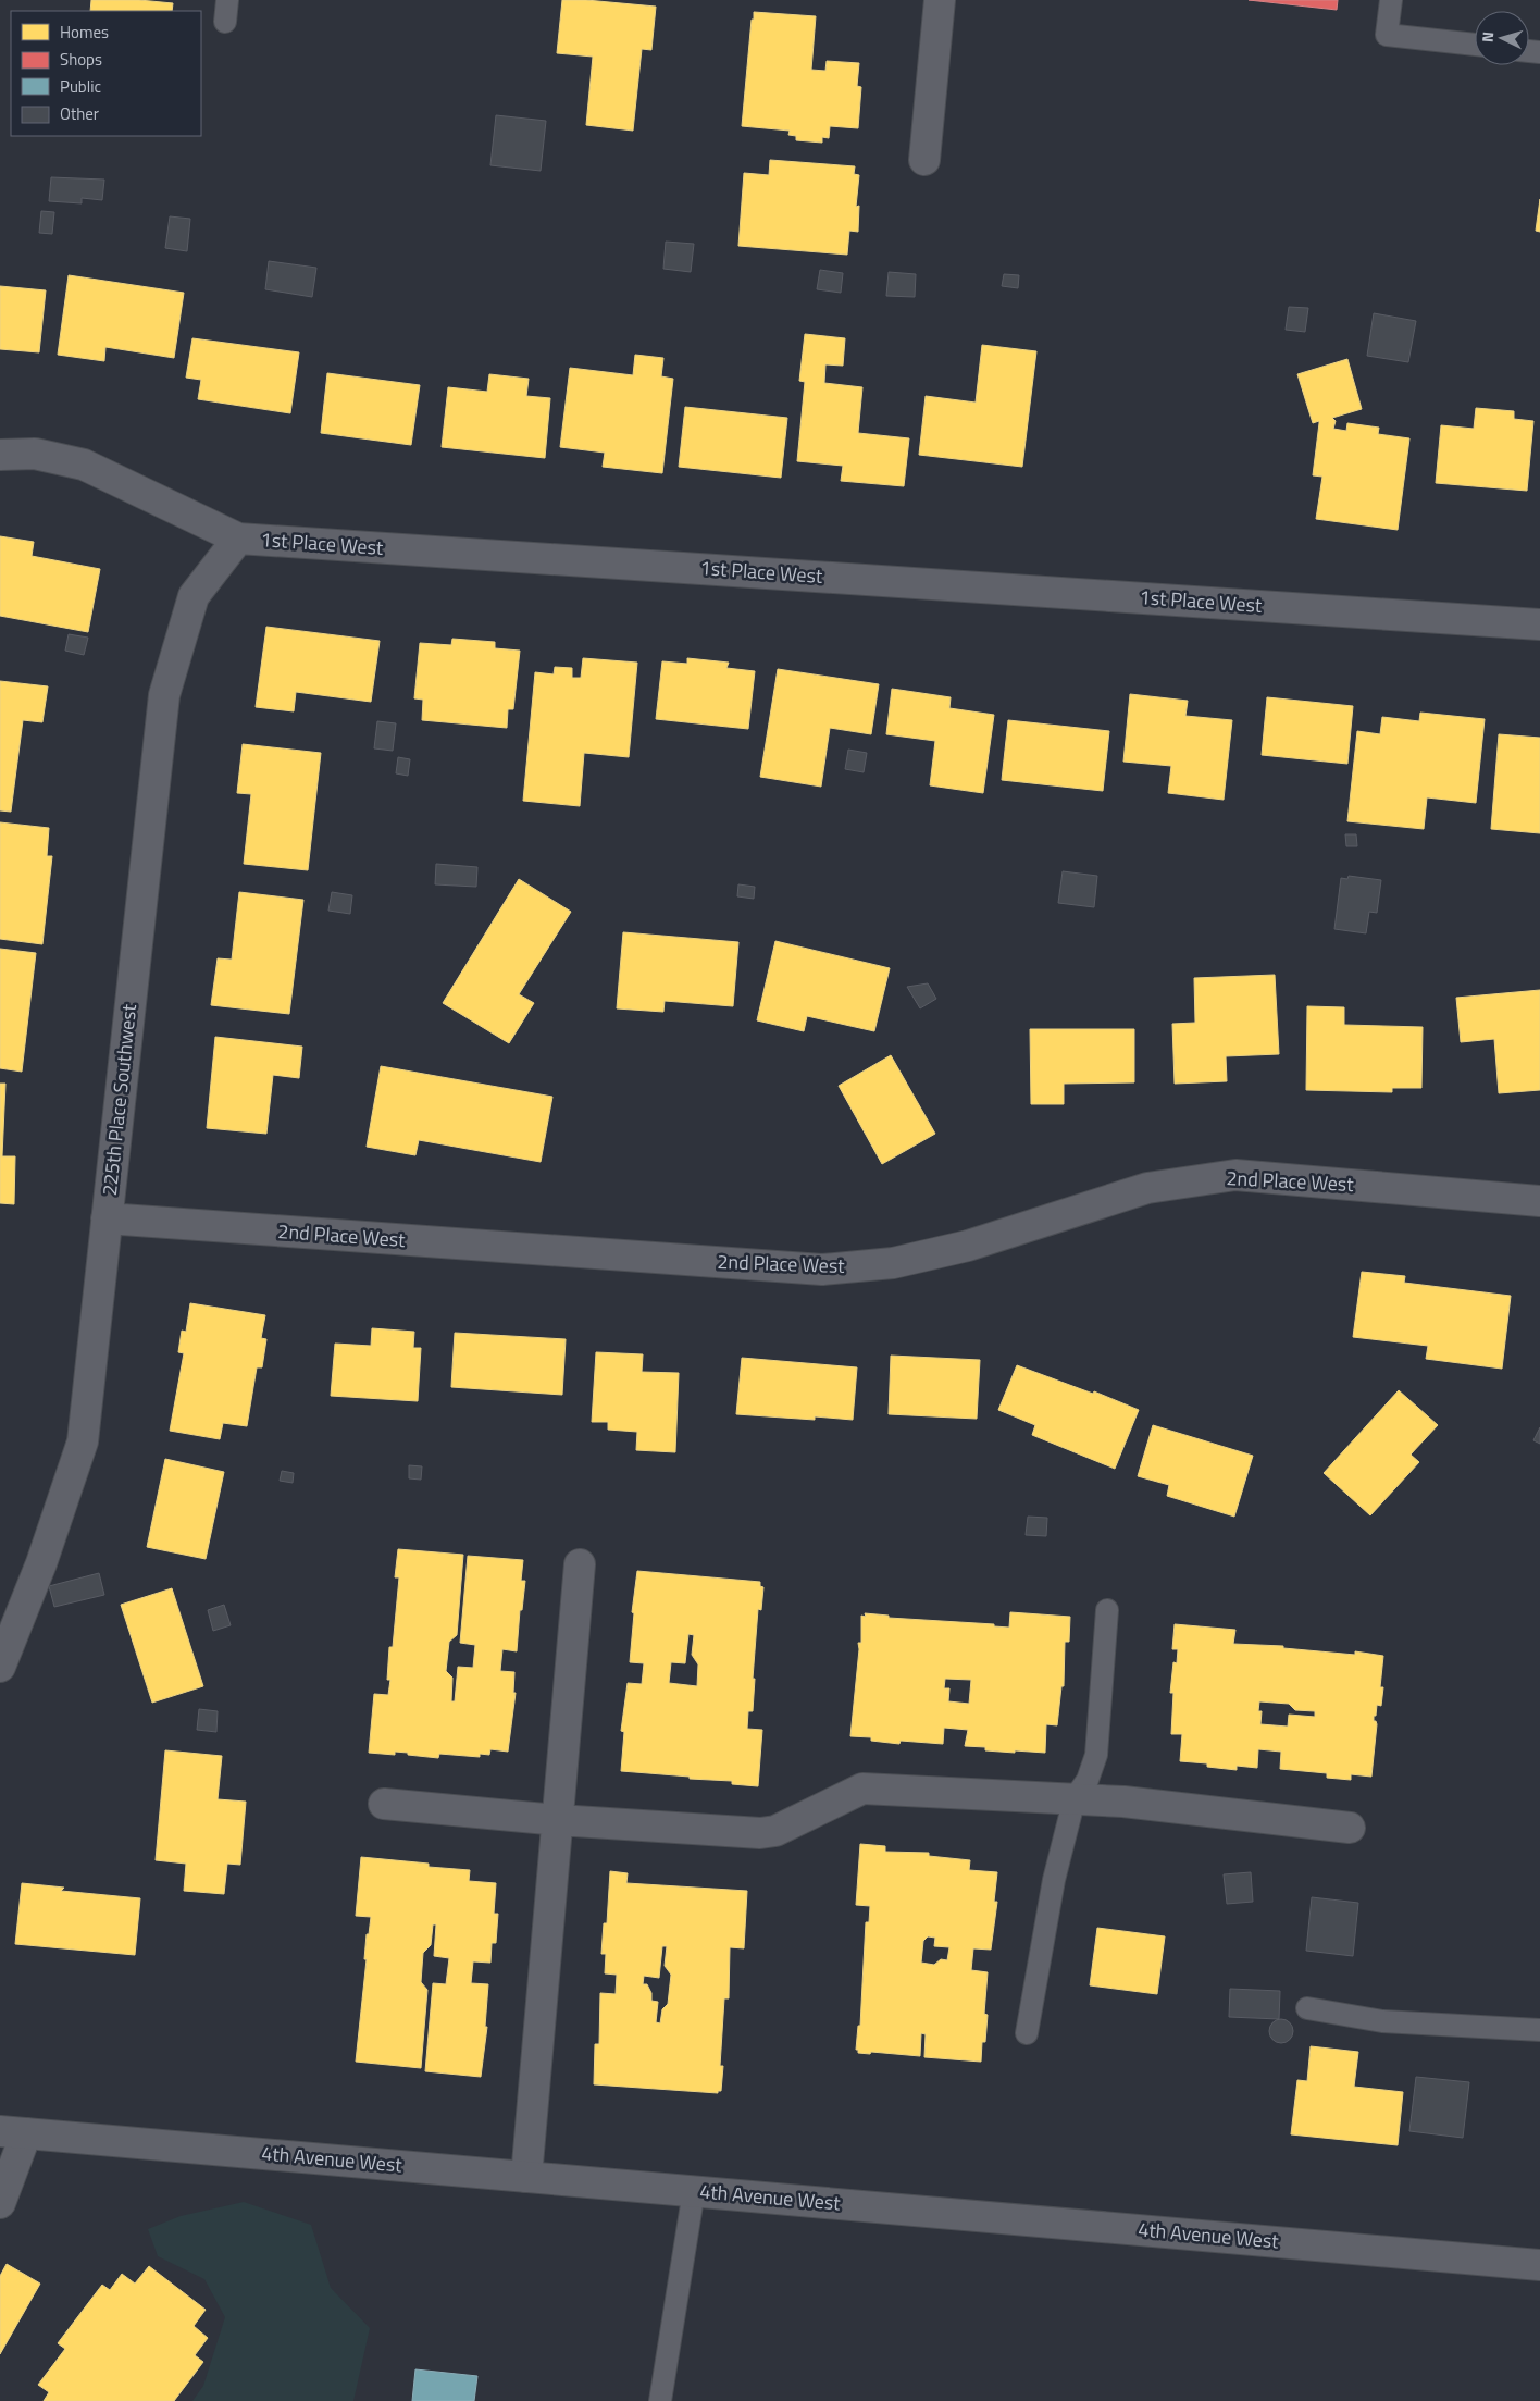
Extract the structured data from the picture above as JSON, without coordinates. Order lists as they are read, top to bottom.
{
  "streets": {
    "street": [
      "1st Place West",
      "225th Place Southwest",
      "2nd Place West",
      "4th Avenue West"
    ]
  },
  "crossings": [
    ["1st Place West", "225th Place Southwest"],
    ["225th Place Southwest", "2nd Place West"]
  ],
  "legend": [
    "Homes",
    "Shops",
    "Public",
    "Other"
  ],
  "north": "left"
}
